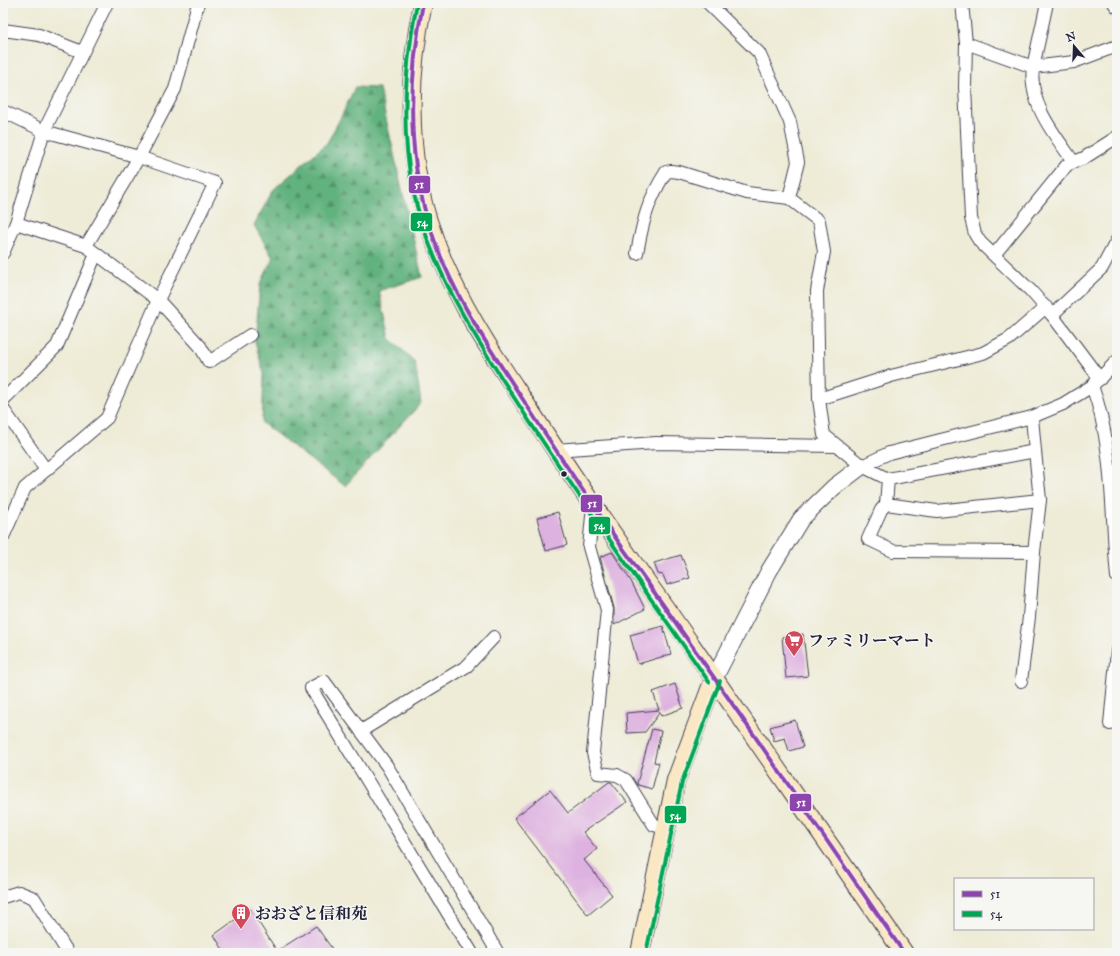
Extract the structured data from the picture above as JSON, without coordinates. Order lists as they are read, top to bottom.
{
  "places": {
    "supermarket": ["ファミリーマート"],
    "building": ["おおざと信和苑"]
  },
  "lines": ["transit line 51", "transit line 54"],
  "legend": ["51", "54"],
  "north": "top"
}
